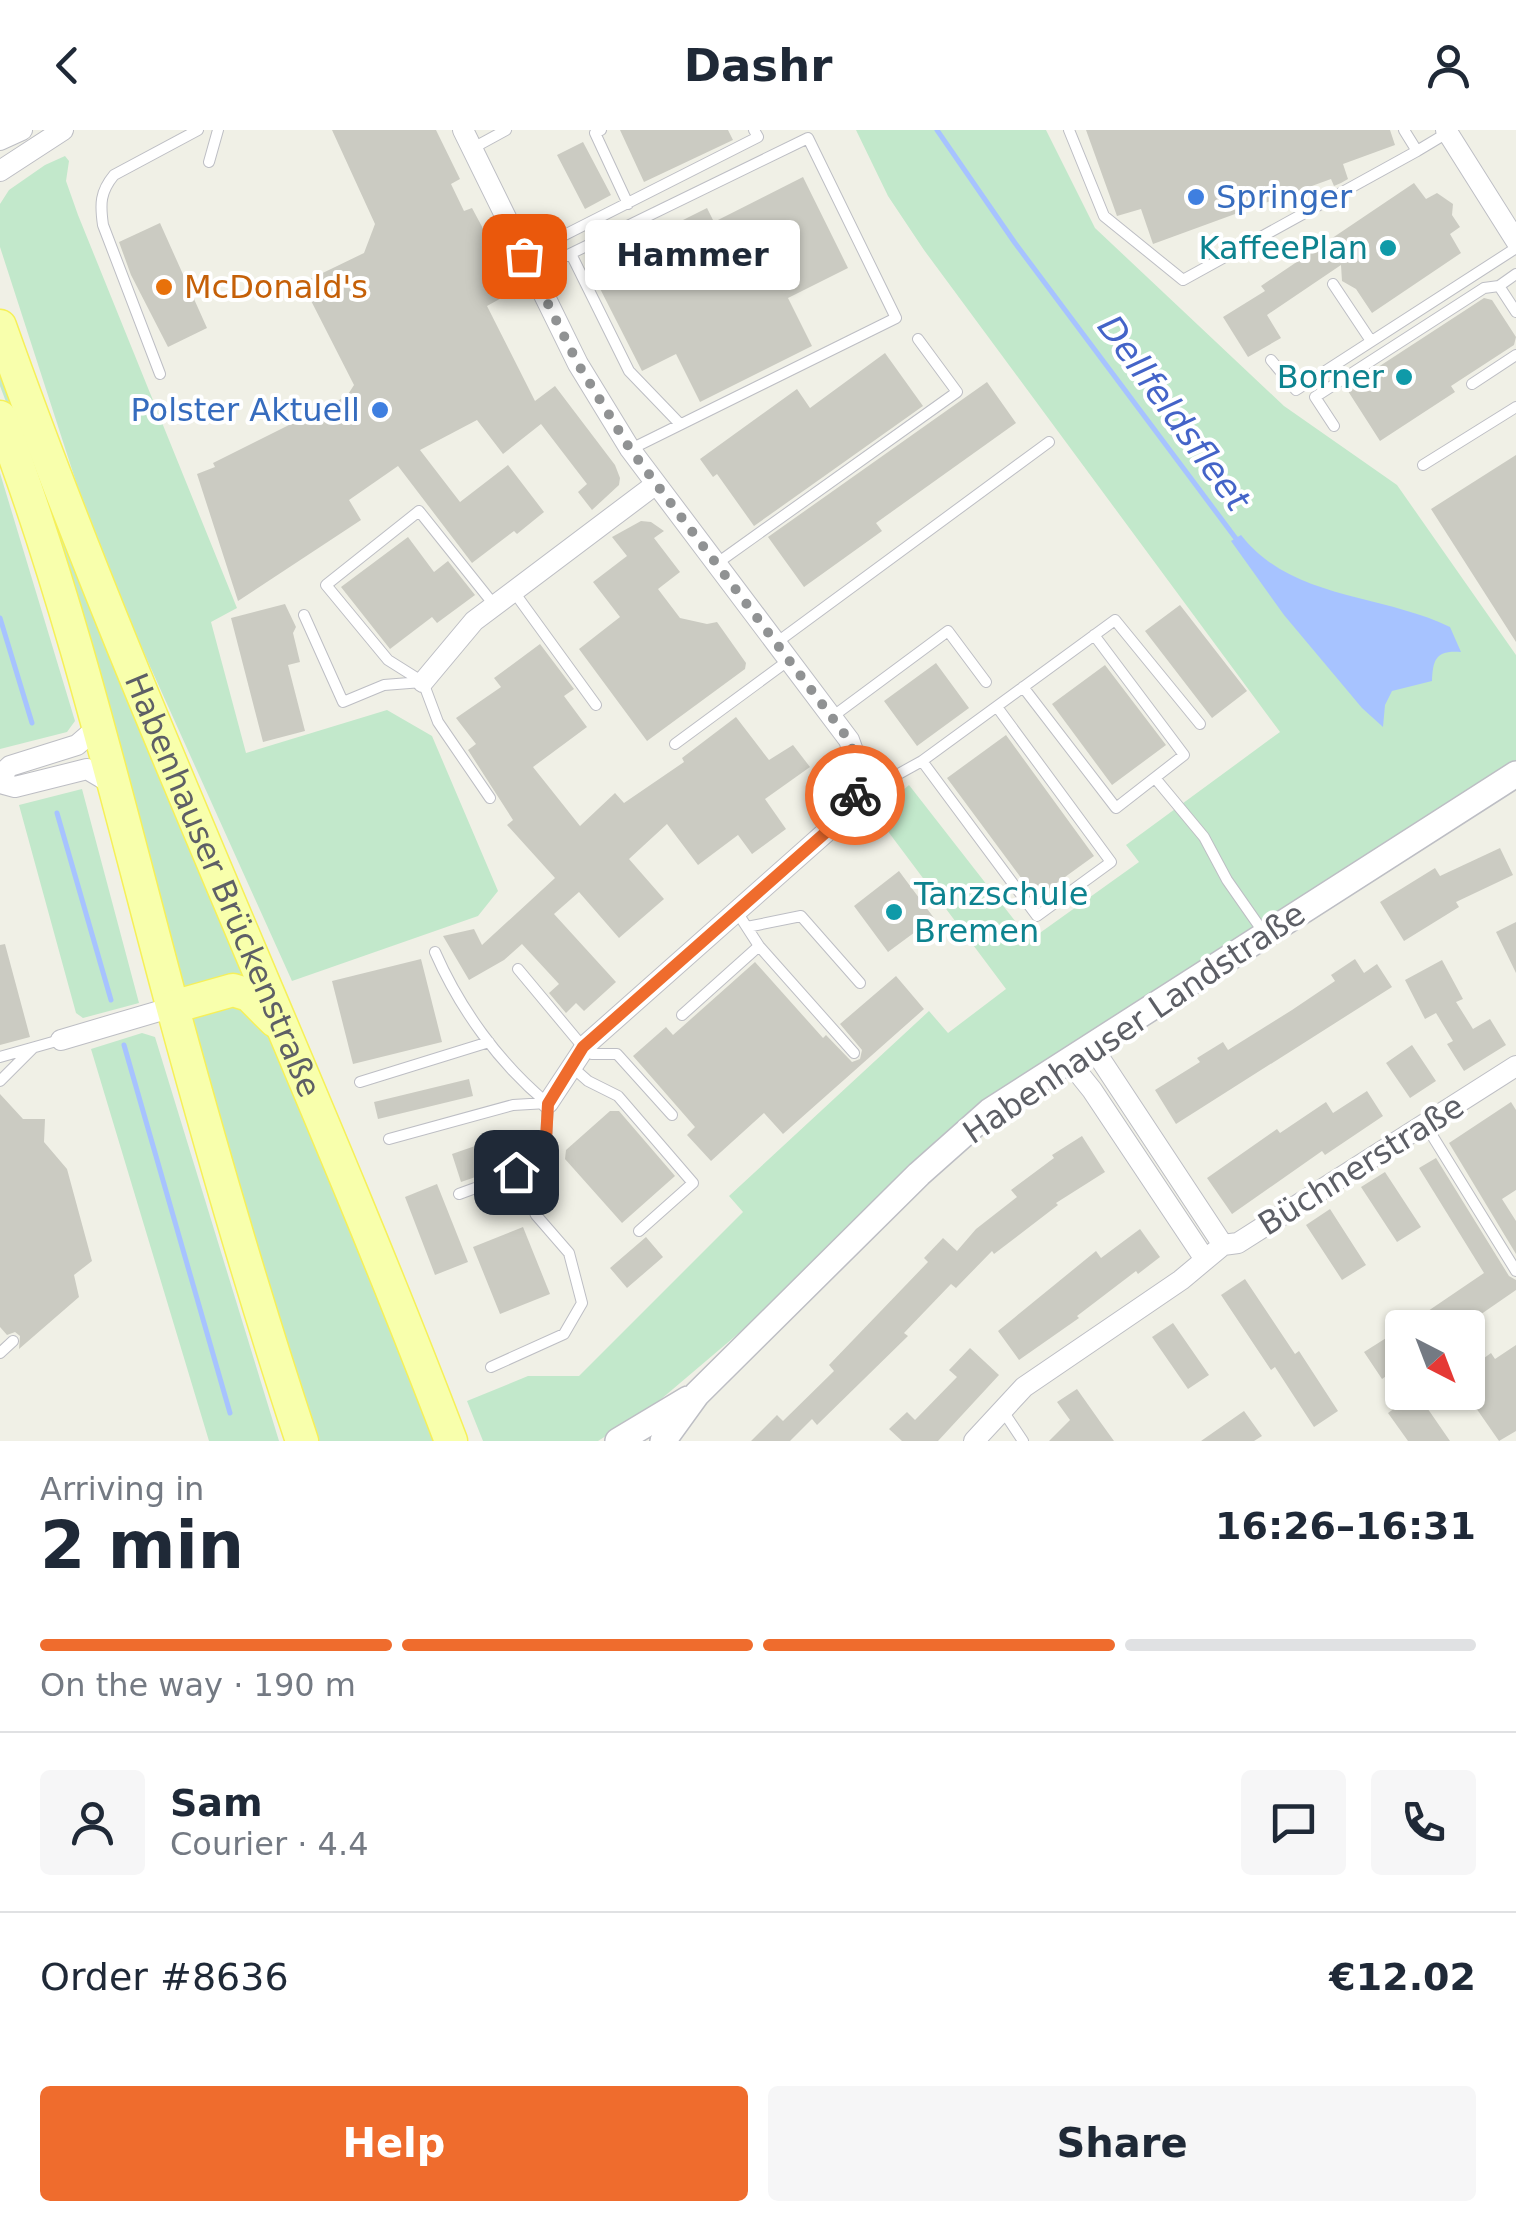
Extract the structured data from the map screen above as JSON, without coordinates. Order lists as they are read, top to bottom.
{
  "streets": {
    "main road": ["Habenhauser Brückenstraße"],
    "street": ["Habenhauser Landstraße", "Büchnerstraße"]
  },
  "water": ["Dellfeldsfleet"],
  "places": [
    "Springer",
    "KaffeePlan",
    "Hammer",
    "McDonald's",
    "Borner",
    "Polster Aktuell",
    "Tanzschule Bremen"
  ],
  "north": "bottom right",
  "page": {
    "header": "Dashr",
    "bubble": "Hammer",
    "heading": ["2 min", "Arriving in", "16:26–16:31"],
    "panel": [
      "Sam",
      "Courier · 4.4",
      "Order #8636",
      "€12.02"
    ],
    "bar": "On the way · 190 m",
    "buttons": ["Help", "Share"]
  }
}
